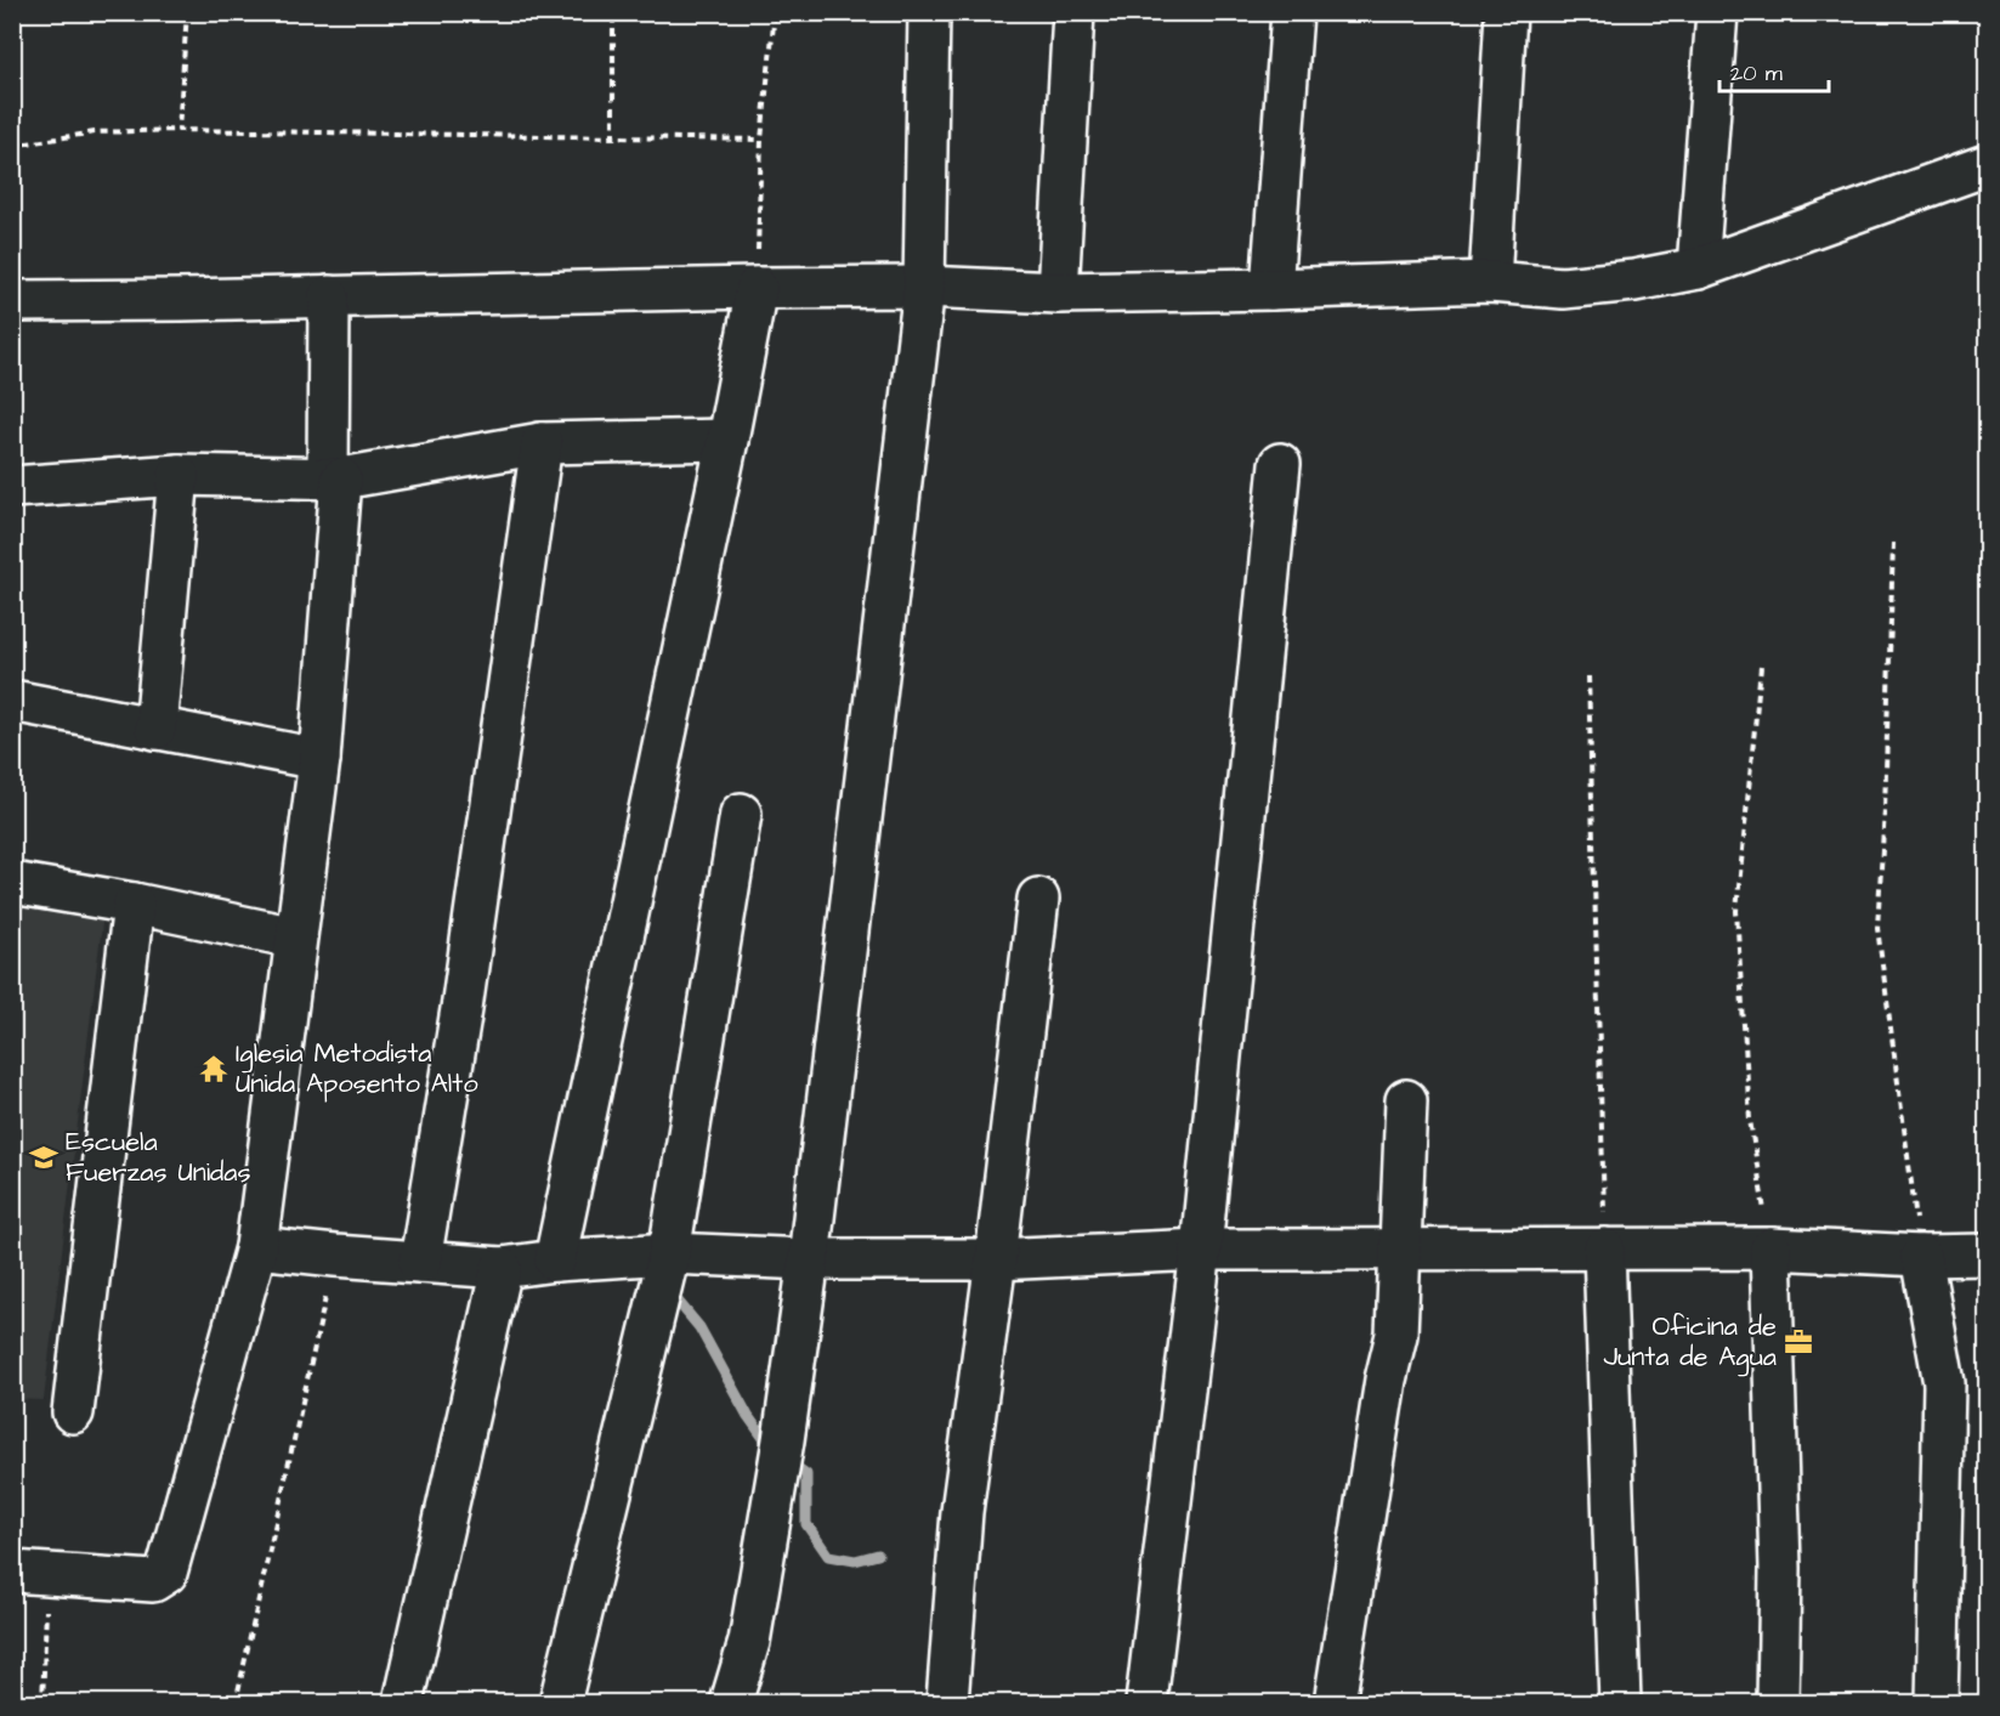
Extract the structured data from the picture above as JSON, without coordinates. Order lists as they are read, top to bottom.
{
  "places": {
    "temple": ["Iglesia Metodista Unida Aposento Alto"],
    "school or university": ["Escuela Fuerzas Unidas"],
    "office": ["Oficina de Junta de Agua"]
  },
  "scale_bar": "20 m"
}
